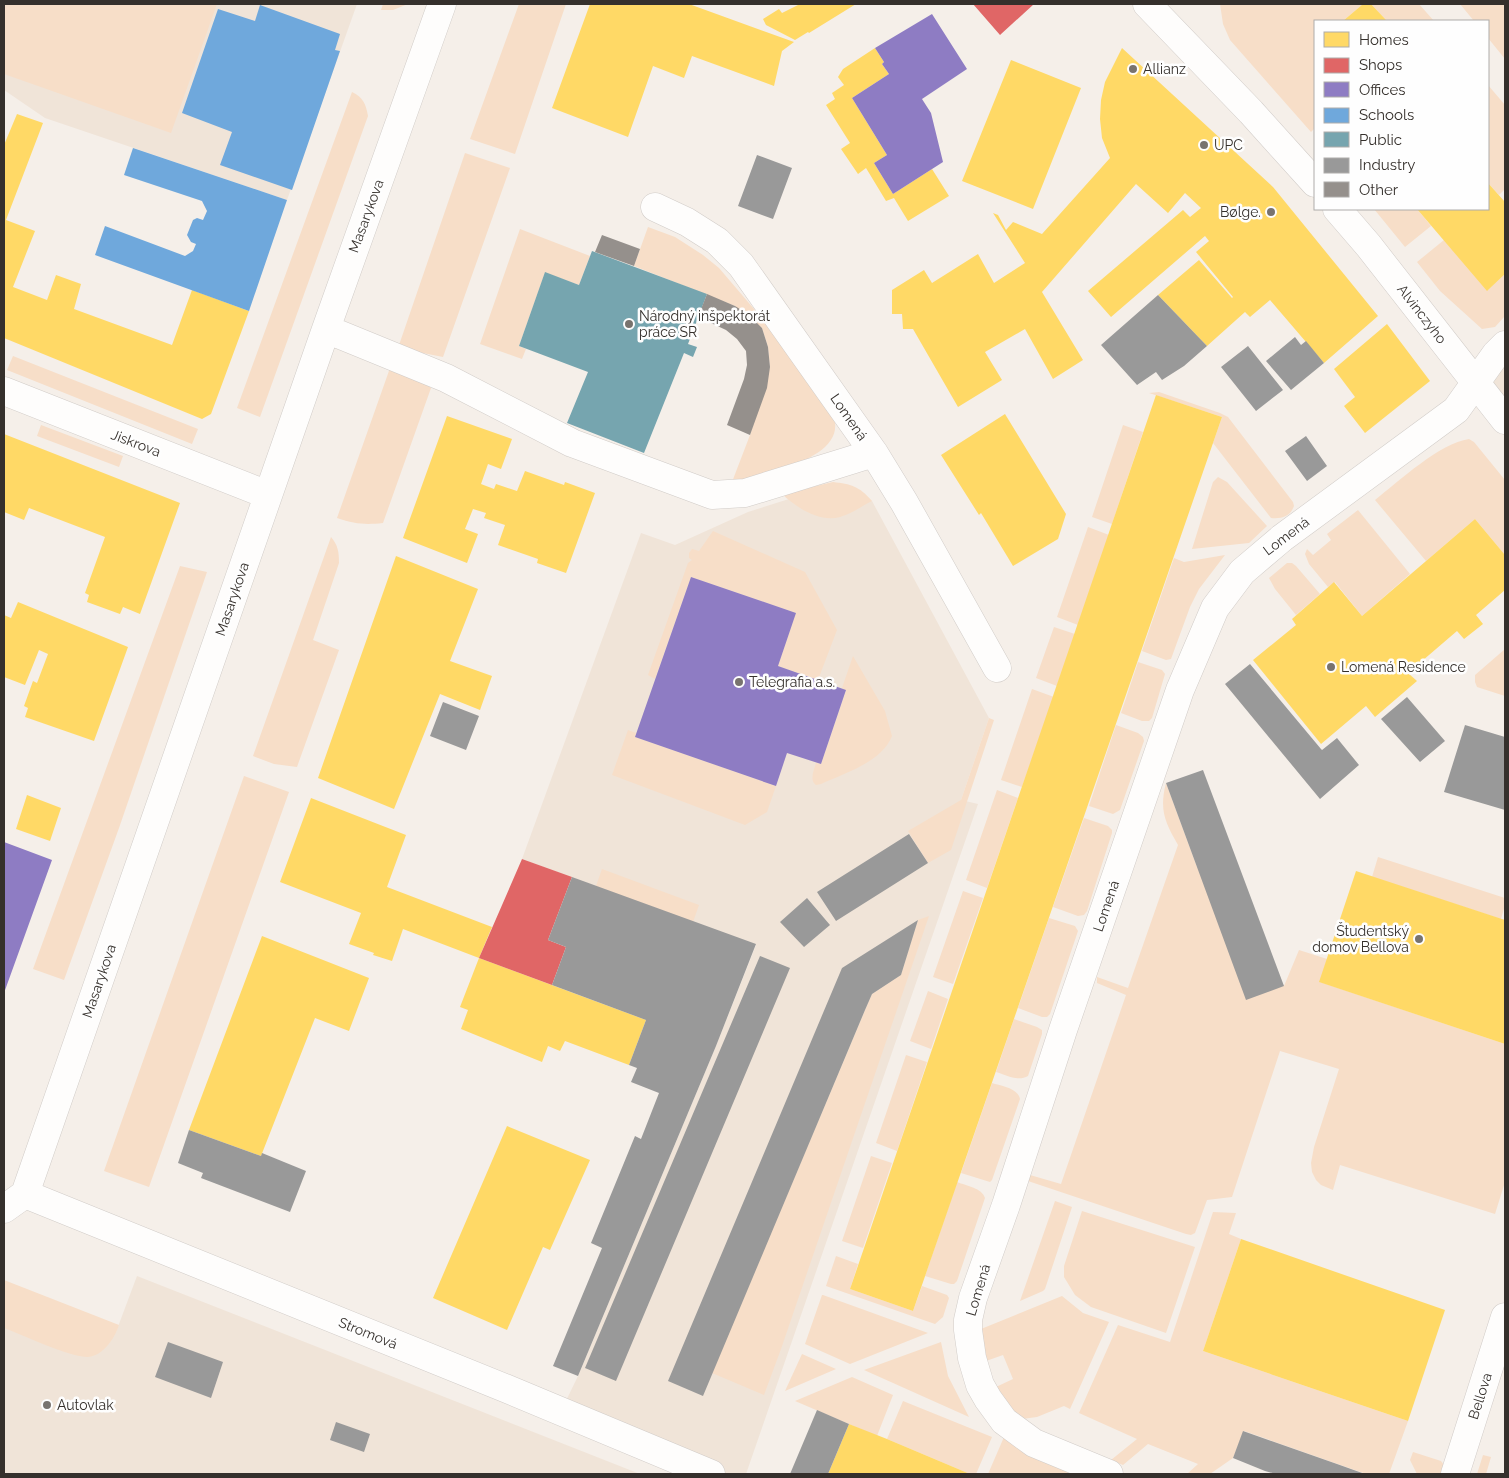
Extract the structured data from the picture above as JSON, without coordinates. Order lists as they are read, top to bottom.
{
  "streets": {
    "street": [
      "Masarykova",
      "Alvinczyho",
      "Lomená",
      "Jiskrova",
      "Stromová",
      "Bellova"
    ]
  },
  "crossings": [
    ["Masarykova", "Jiskrova"],
    ["Masarykova", "Stromová"],
    ["Alvinczyho", "Lomená"]
  ],
  "places": [
    "Allianz",
    "UPC",
    "Bølge.",
    "Národný inšpektorát práce SR",
    "Lomená Residence",
    "Telegrafia a.s.",
    "Študentský domov Bellova",
    "Autovlak"
  ],
  "legend": [
    "Homes",
    "Shops",
    "Offices",
    "Schools",
    "Public",
    "Industry",
    "Other"
  ]
}
